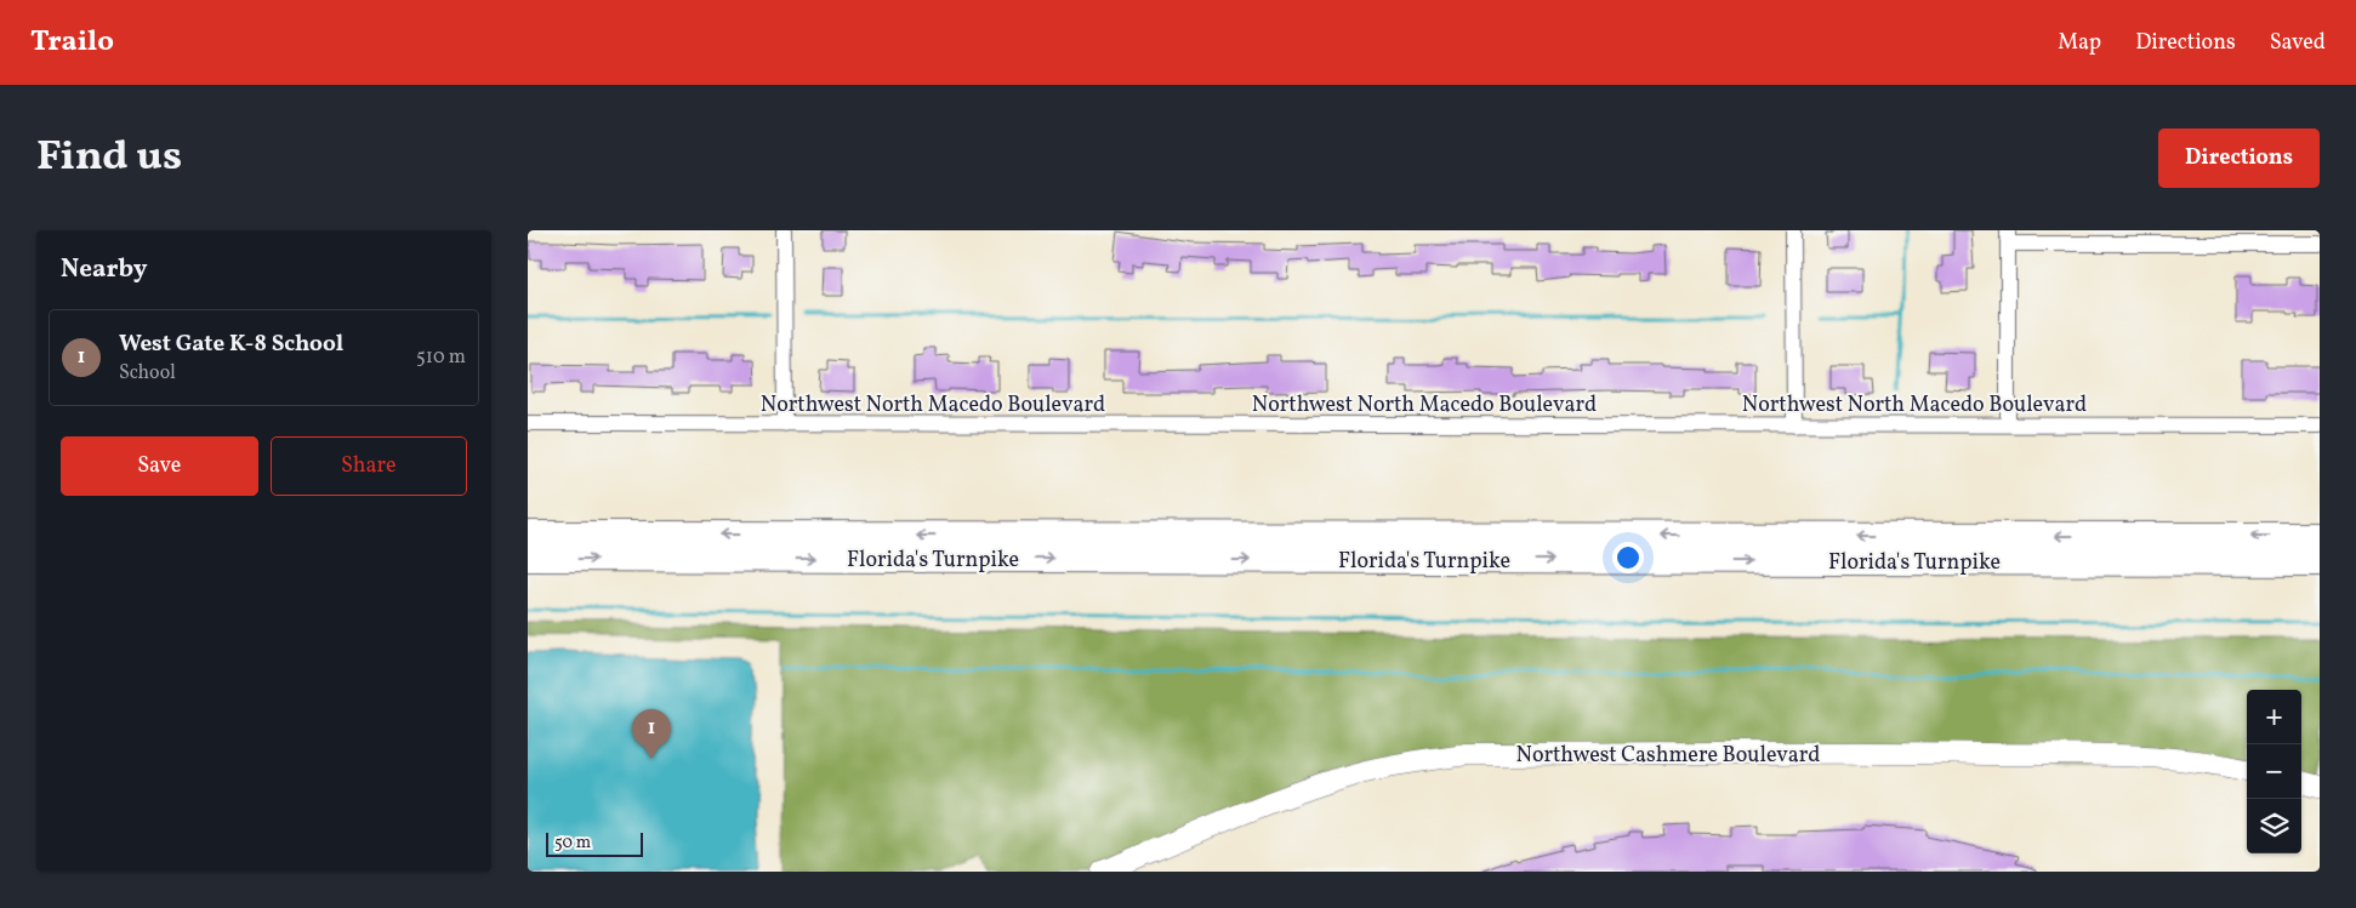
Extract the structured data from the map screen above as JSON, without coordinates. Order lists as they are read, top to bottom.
{
  "streets": {
    "highway": ["Florida's Turnpike"],
    "street": ["Northwest North Macedo Boulevard", "Northwest Cashmere Boulevard"]
  },
  "scale_bar": "50 m",
  "page": {
    "header": "Trailo",
    "nav": ["Map", "Directions", "Saved"],
    "title": "Find us",
    "buttons": [
      "Directions",
      ["Save", "Share"]
    ],
    "heading": "Nearby",
    "list": [
      {
        "mark": "1",
        "name": "West Gate K-8 School",
        "note": "School",
        "value": "510 m"
      }
    ],
    "map_buttons": ["+", "−"],
    "pins": "1",
    "scale": "50 m"
  }
}
